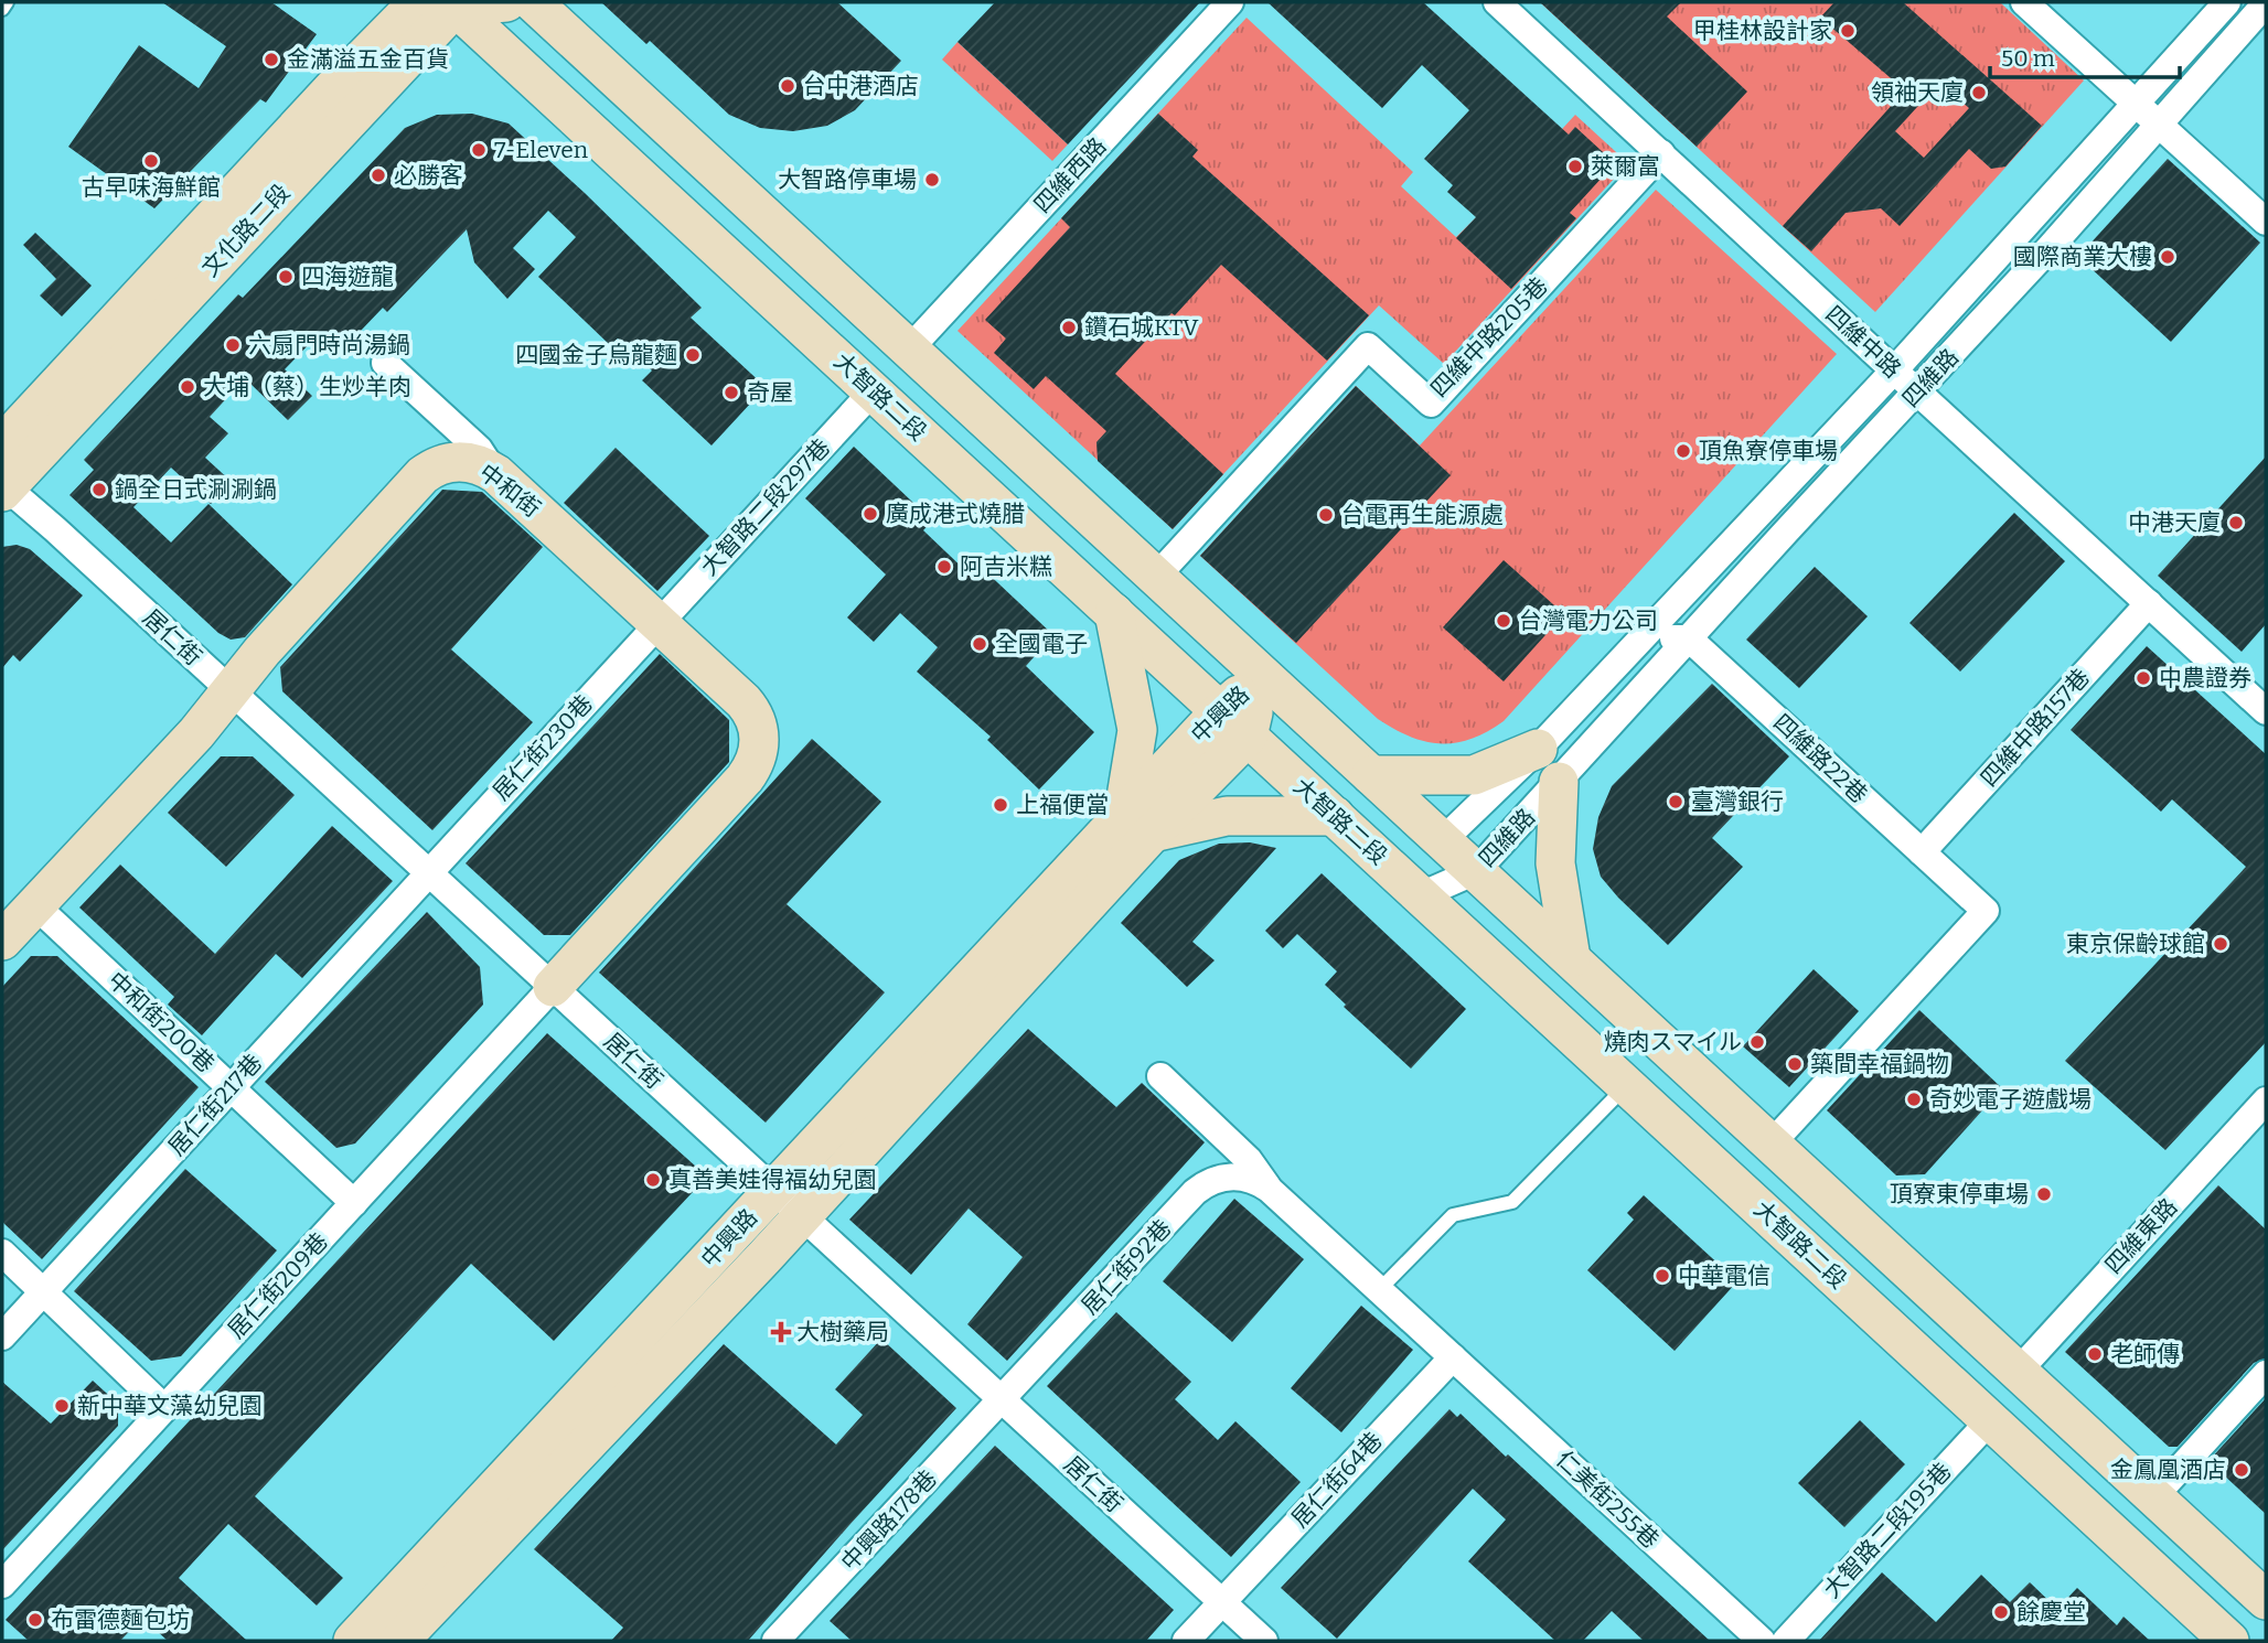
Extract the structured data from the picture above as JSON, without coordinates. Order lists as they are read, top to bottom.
{
  "streets": {
    "street": [
      "四維西路",
      "文化路二段",
      "四維中路205巷",
      "四維中路",
      "四維路",
      "大智路二段",
      "中和街",
      "大智路二段297巷",
      "居仁街",
      "中興路",
      "四維中路157巷",
      "居仁街230巷",
      "四維路22巷",
      "中和街200巷",
      "居仁街217巷",
      "四維東路",
      "居仁街92巷",
      "居仁街209巷",
      "居仁街64巷",
      "仁美街255巷",
      "中興路178巷",
      "大智路二段195巷"
    ]
  },
  "crossings": [
    ["文化路二段", "大智路二段"],
    ["文化路二段", "居仁街"],
    ["四維中路205巷", "四維中路"],
    ["四維中路", "四維路"],
    ["四維中路", "四維中路157巷"],
    ["四維路", "大智路二段"],
    ["四維路", "四維路22巷"],
    ["大智路二段", "大智路二段297巷"],
    ["大智路二段", "中興路"],
    ["大智路二段", "大智路二段195巷"],
    ["中和街", "大智路二段297巷"],
    ["中和街", "居仁街"],
    ["中和街", "居仁街230巷"],
    ["中和街", "中和街200巷"],
    ["中和街", "居仁街209巷"],
    ["大智路二段297巷", "居仁街230巷"],
    ["居仁街", "中興路"],
    ["居仁街", "居仁街230巷"],
    ["居仁街", "居仁街217巷"],
    ["居仁街", "居仁街92巷"],
    ["居仁街", "居仁街209巷"],
    ["居仁街", "居仁街64巷"],
    ["居仁街", "中興路178巷"],
    ["四維中路157巷", "四維路22巷"],
    ["居仁街230巷", "居仁街217巷"],
    ["中和街200巷", "居仁街217巷"],
    ["中和街200巷", "居仁街209巷"],
    ["居仁街92巷", "居仁街64巷"],
    ["居仁街92巷", "仁美街255巷"],
    ["居仁街92巷", "中興路178巷"],
    ["居仁街64巷", "仁美街255巷"]
  ],
  "places": {
    "other": [
      "甲桂林設計家",
      "金滿溢五金百貨",
      "台中港酒店",
      "領袖天廈",
      "7-Eleven",
      "古早味海鮮館",
      "萊爾富",
      "必勝客",
      "大智路停車場",
      "國際商業大樓",
      "四海遊龍",
      "鑽石城KTV",
      "六扇門時尚湯鍋",
      "四國金子烏龍麵",
      "大埔（蔡）生炒羊肉",
      "奇屋",
      "頂魚寮停車場",
      "鍋全日式涮涮鍋",
      "廣成港式燒腊",
      "台電再生能源處",
      "中港天廈",
      "阿吉米糕",
      "台灣電力公司",
      "全國電子",
      "中農證券",
      "臺灣銀行",
      "上福便當",
      "東京保齡球館",
      "燒肉スマイル",
      "築間幸福鍋物",
      "奇妙電子遊戲場",
      "真善美娃得福幼兒園",
      "頂寮東停車場",
      "中華電信",
      "老師傳",
      "新中華文藻幼兒園",
      "金鳳凰酒店",
      "餘慶堂",
      "布雷德麵包坊"
    ],
    "health": ["大樹藥局"]
  },
  "scale_bar": "50 m"
}
